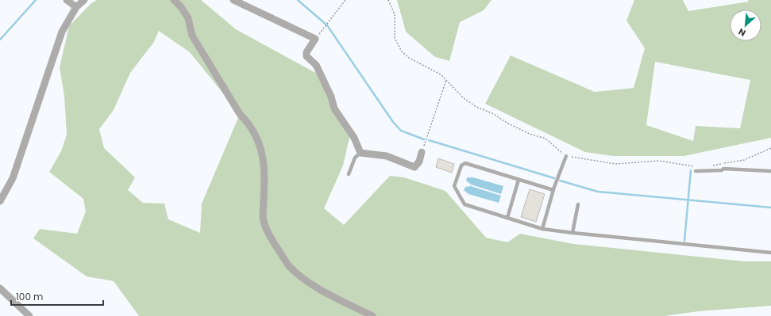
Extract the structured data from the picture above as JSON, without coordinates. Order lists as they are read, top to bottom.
{
  "scale_bar": "100 m",
  "north": "bottom left"
}
